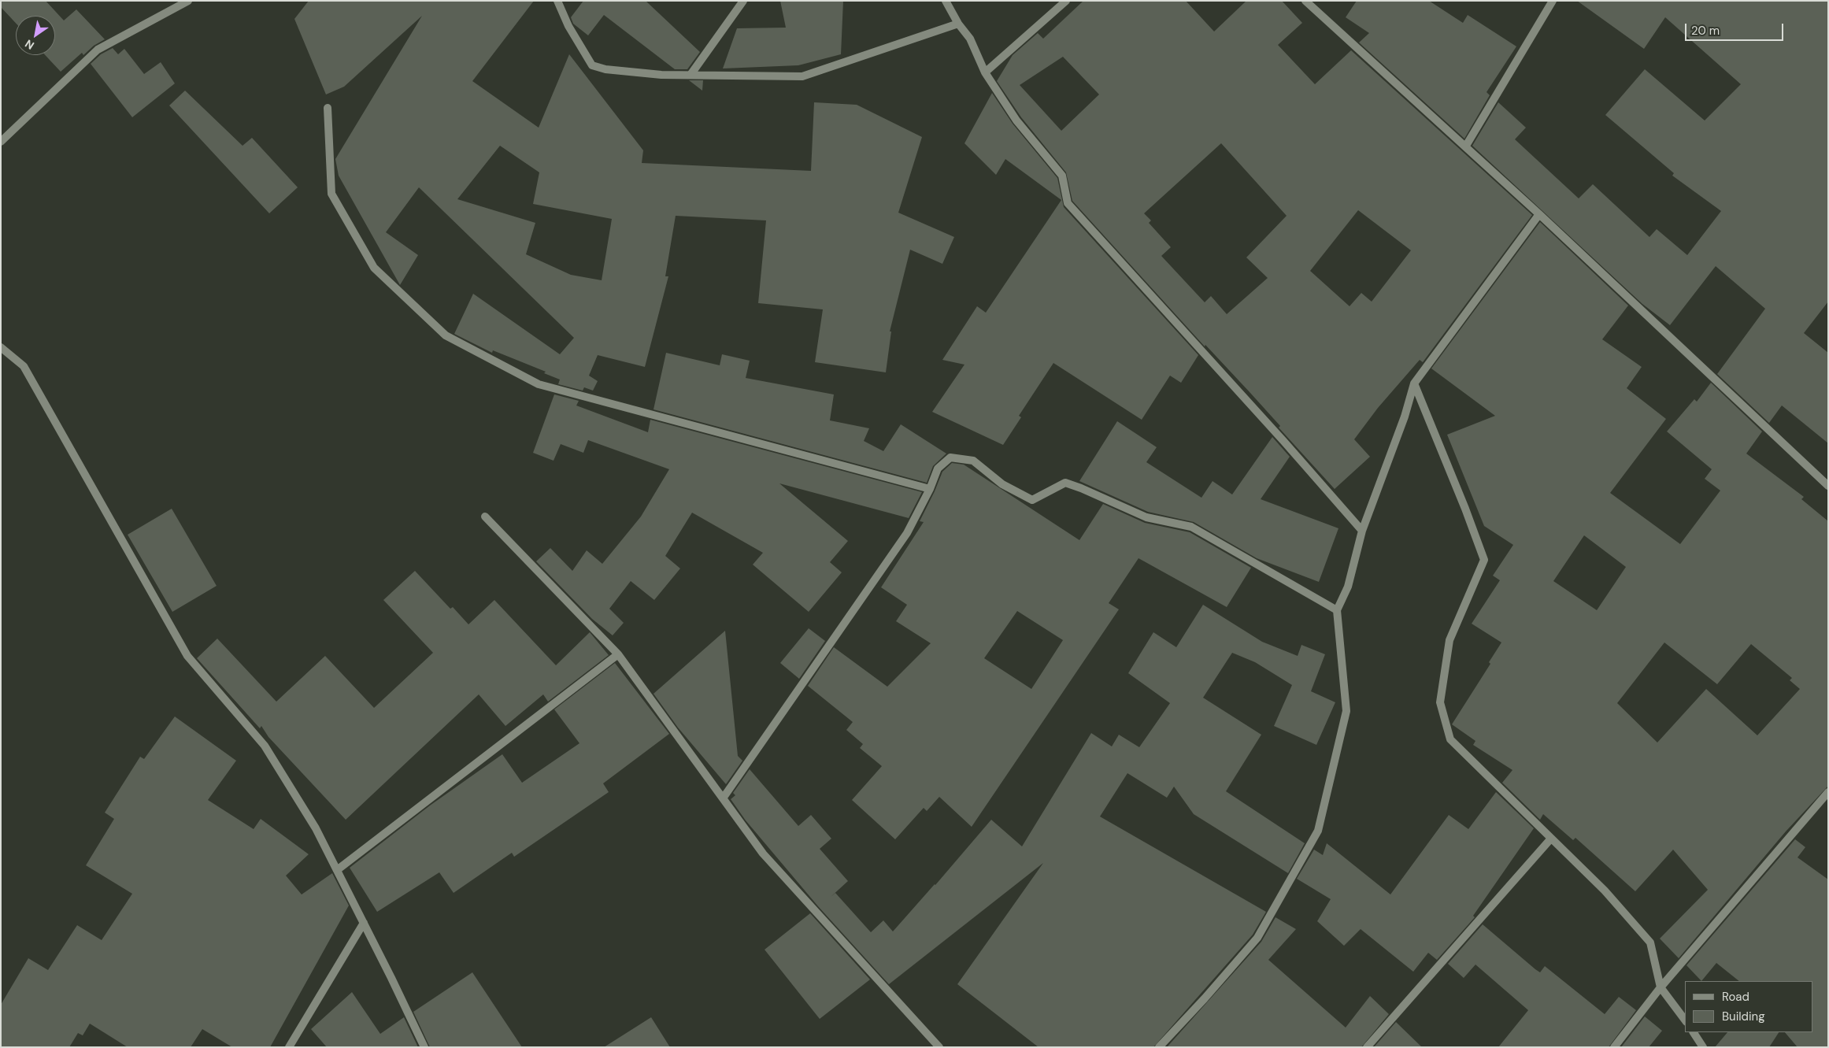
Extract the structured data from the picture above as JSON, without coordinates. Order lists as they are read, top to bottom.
{
  "legend": ["Road", "Building"],
  "scale_bar": "20 m",
  "north": "bottom left"
}
